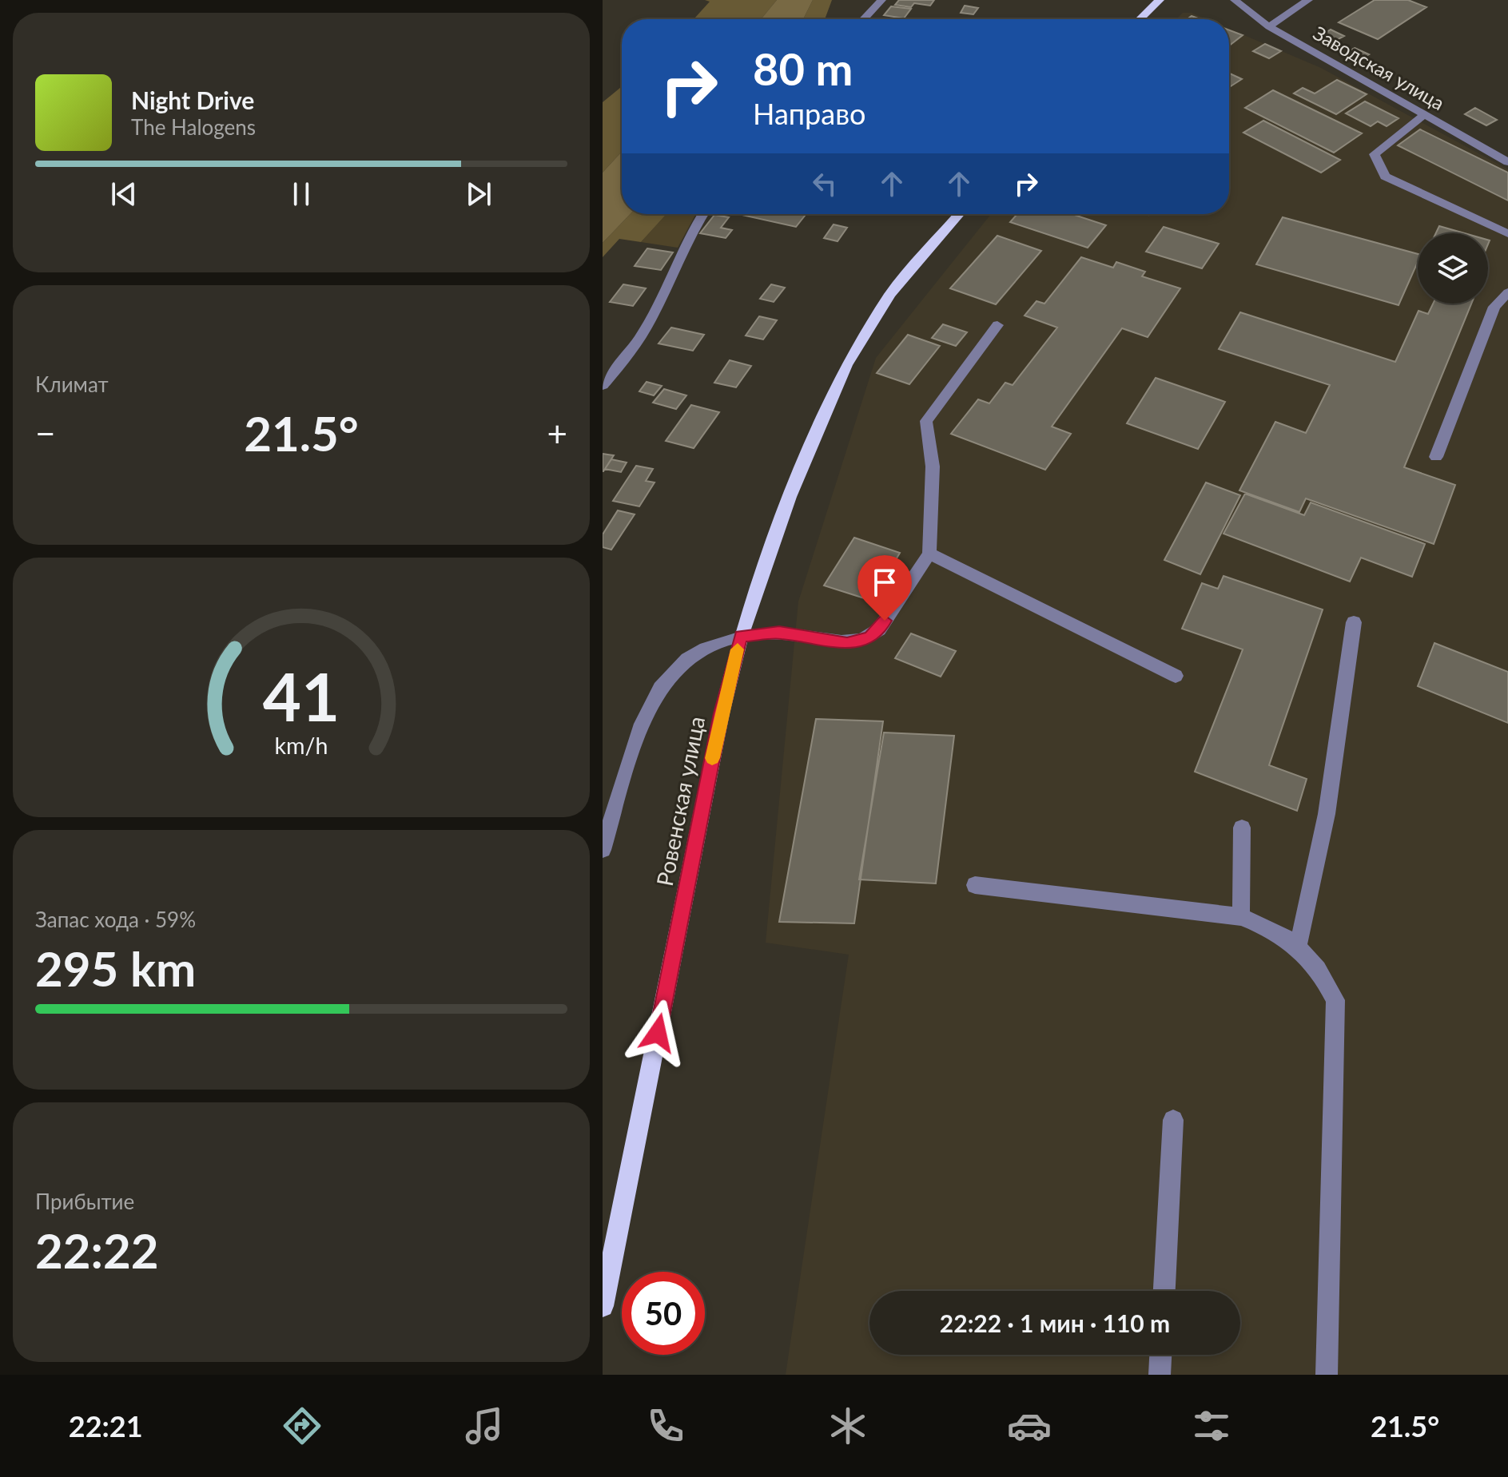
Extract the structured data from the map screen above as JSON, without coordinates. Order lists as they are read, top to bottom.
{
  "streets": {
    "main road": ["Ровенская улица"],
    "street": ["Заводская улица"]
  },
  "page": {
    "turn": ["80 m", "Направо"],
    "song": ["Night Drive", "The Halogens"],
    "tile": [
      "Климат",
      ["Запас хода · 59%", "295 km"],
      ["Прибытие", "22:22"]
    ],
    "heat": ["−", "21.5°", "+"],
    "limit": "50",
    "trip": "22:22 · 1 мин · 110 m",
    "tabs": ["22:21", "21.5°"],
    "gauge": ["41", "km/h"]
  }
}
